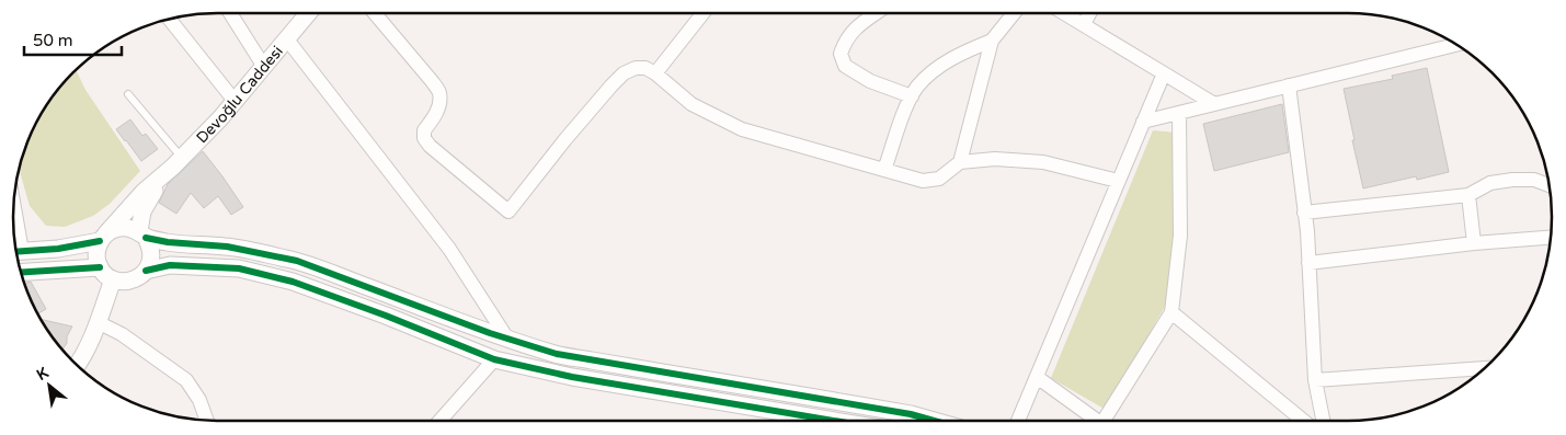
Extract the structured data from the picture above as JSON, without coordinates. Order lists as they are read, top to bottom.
{
  "streets": {
    "street": ["Devoğlu Caddesi"]
  },
  "scale_bar": "50 m",
  "north": "top left"
}
